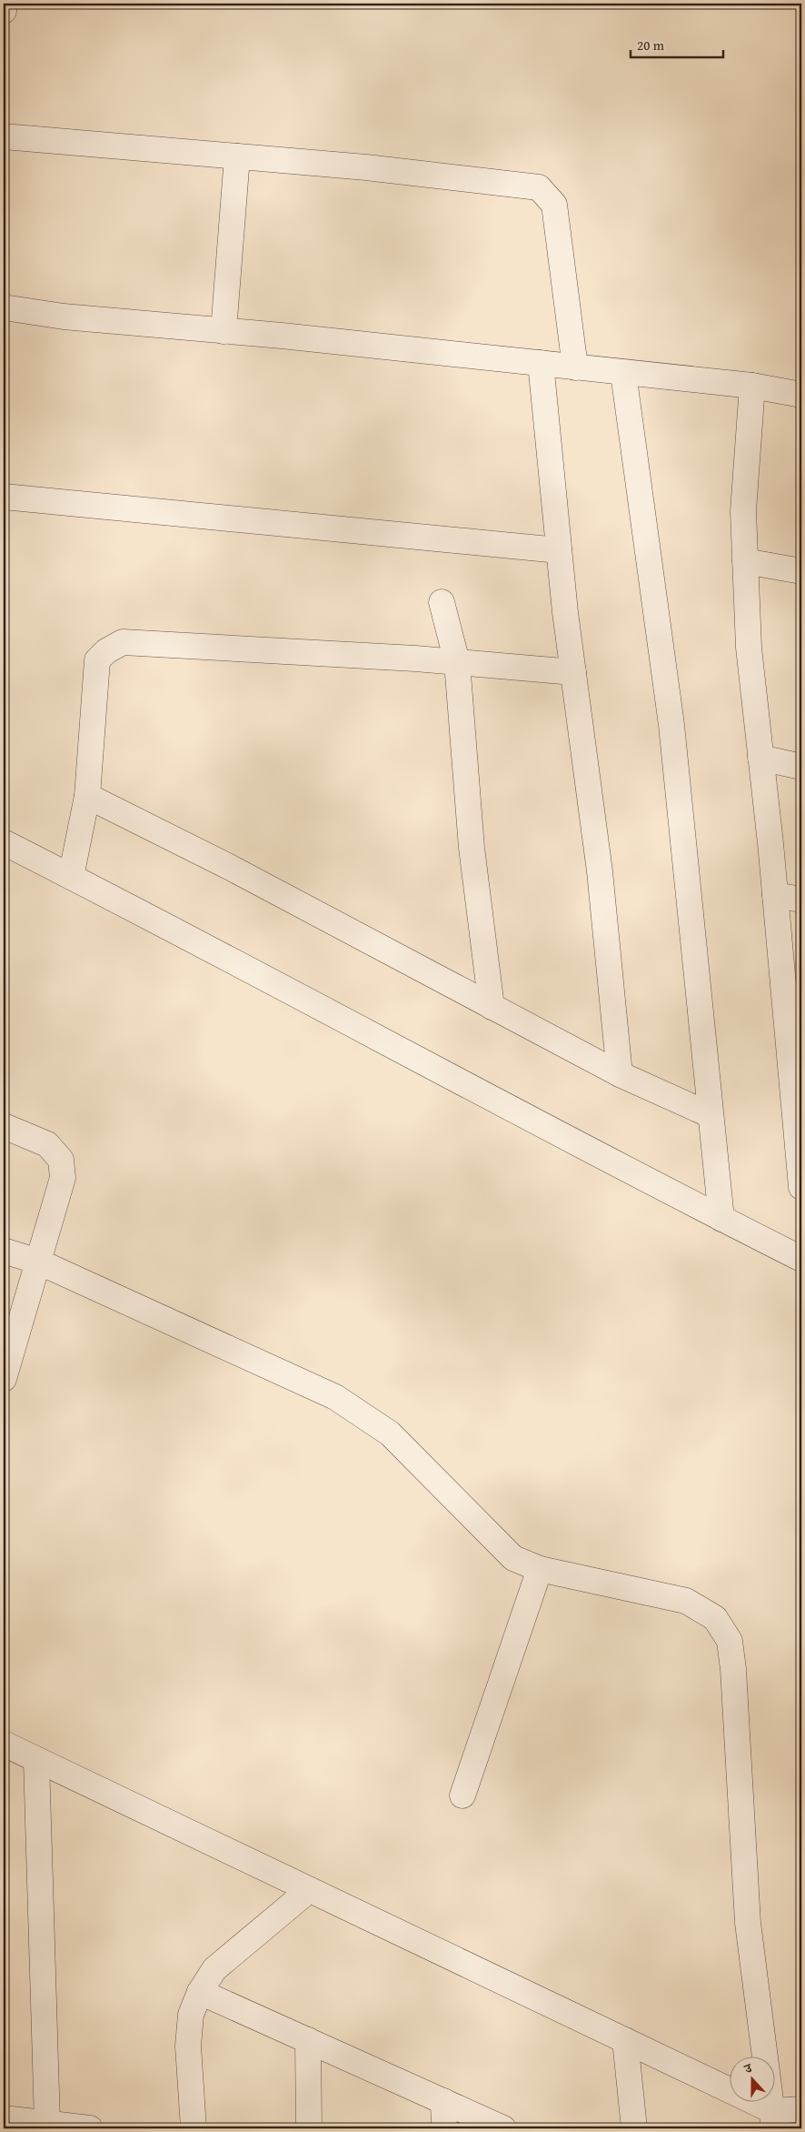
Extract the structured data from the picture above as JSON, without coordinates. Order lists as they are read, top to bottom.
{
  "scale_bar": "20 m",
  "north": "top"
}
